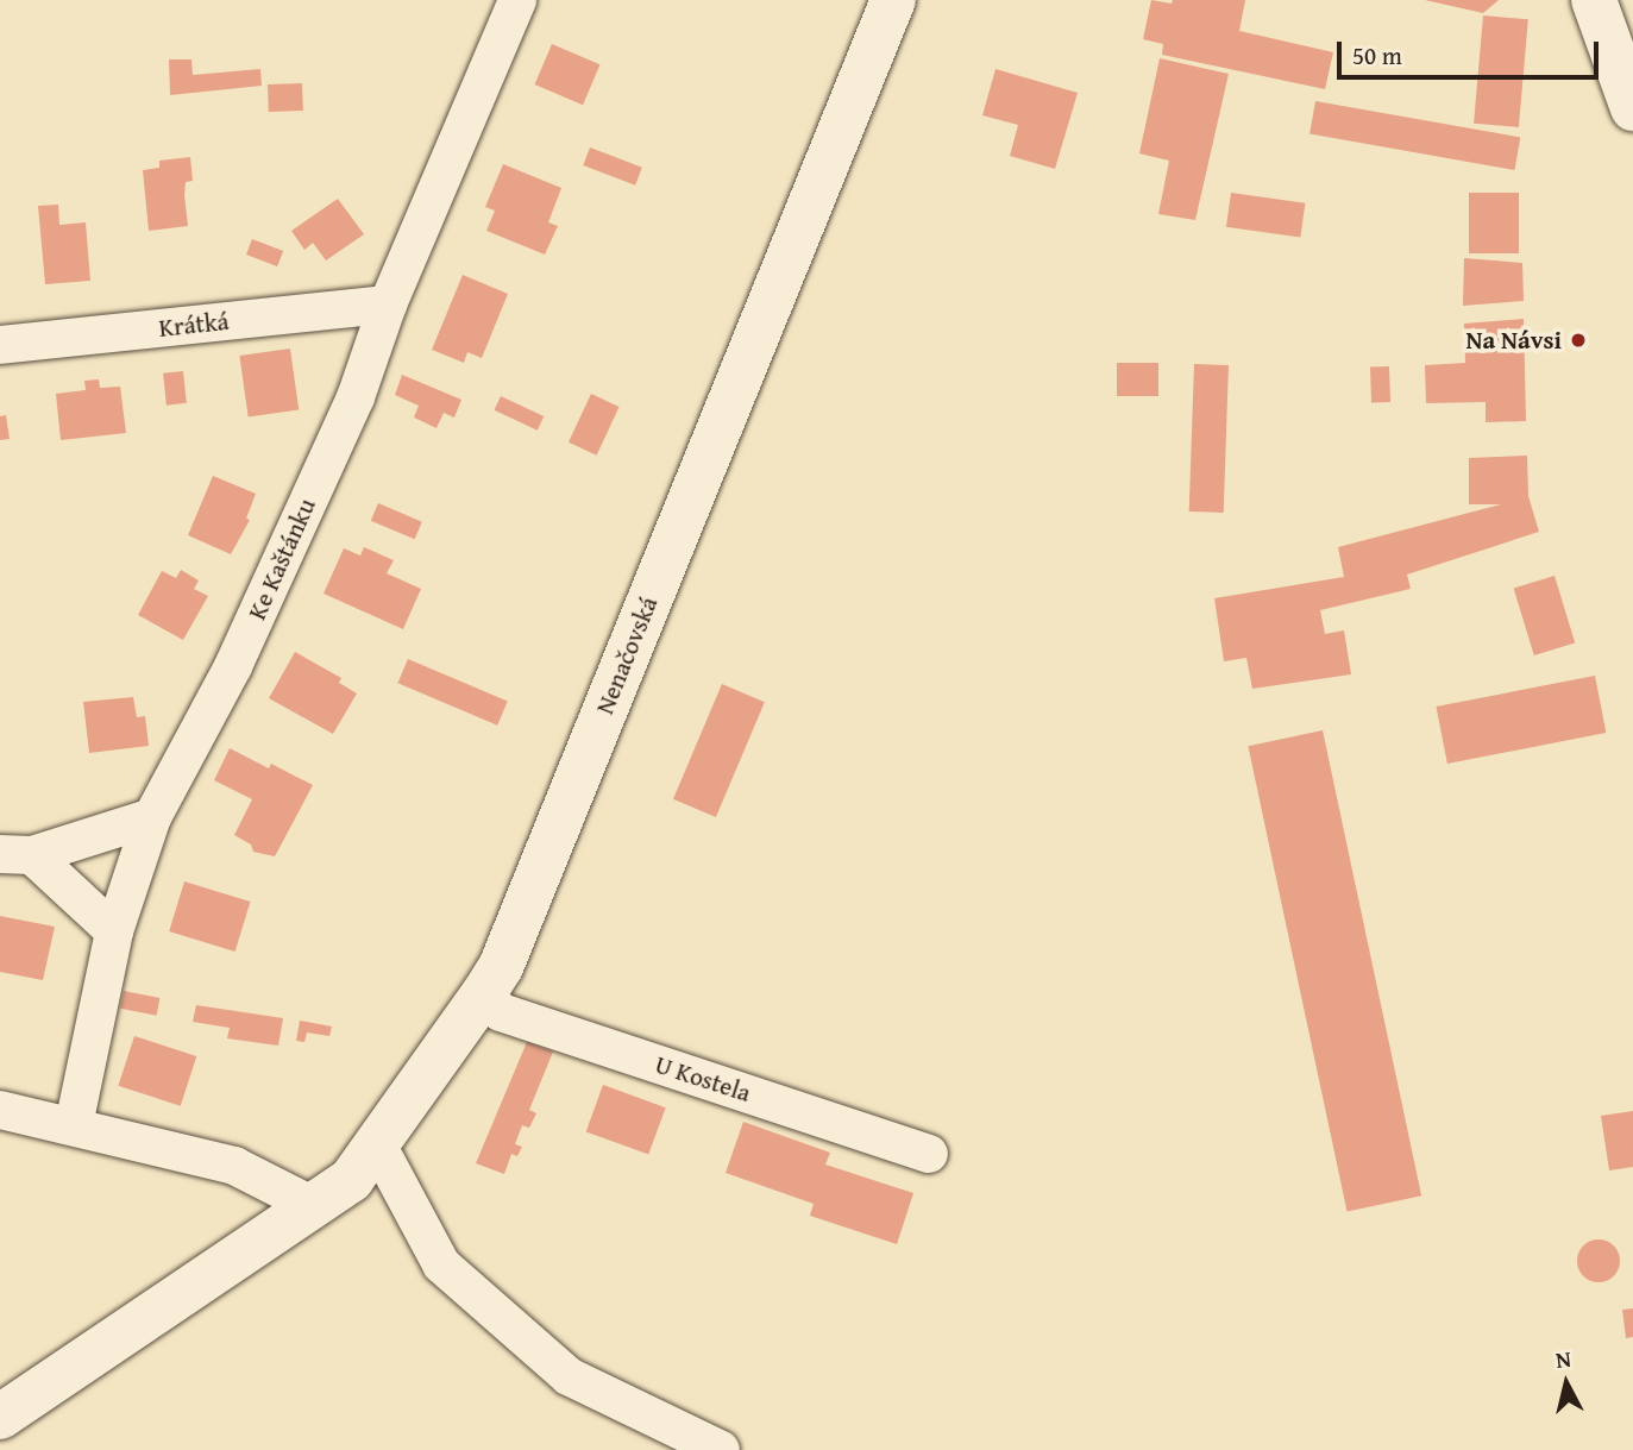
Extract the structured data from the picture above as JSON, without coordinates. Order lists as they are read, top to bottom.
{
  "streets": {
    "street": [
      "Krátká",
      "Ke Kaštánku",
      "Nenačovská",
      "U Kostela"
    ]
  },
  "crossings": [
    ["Krátká", "Ke Kaštánku"],
    ["Nenačovská", "U Kostela"]
  ],
  "places": ["Na Návsi"],
  "scale_bar": "50 m",
  "north": "top"
}
